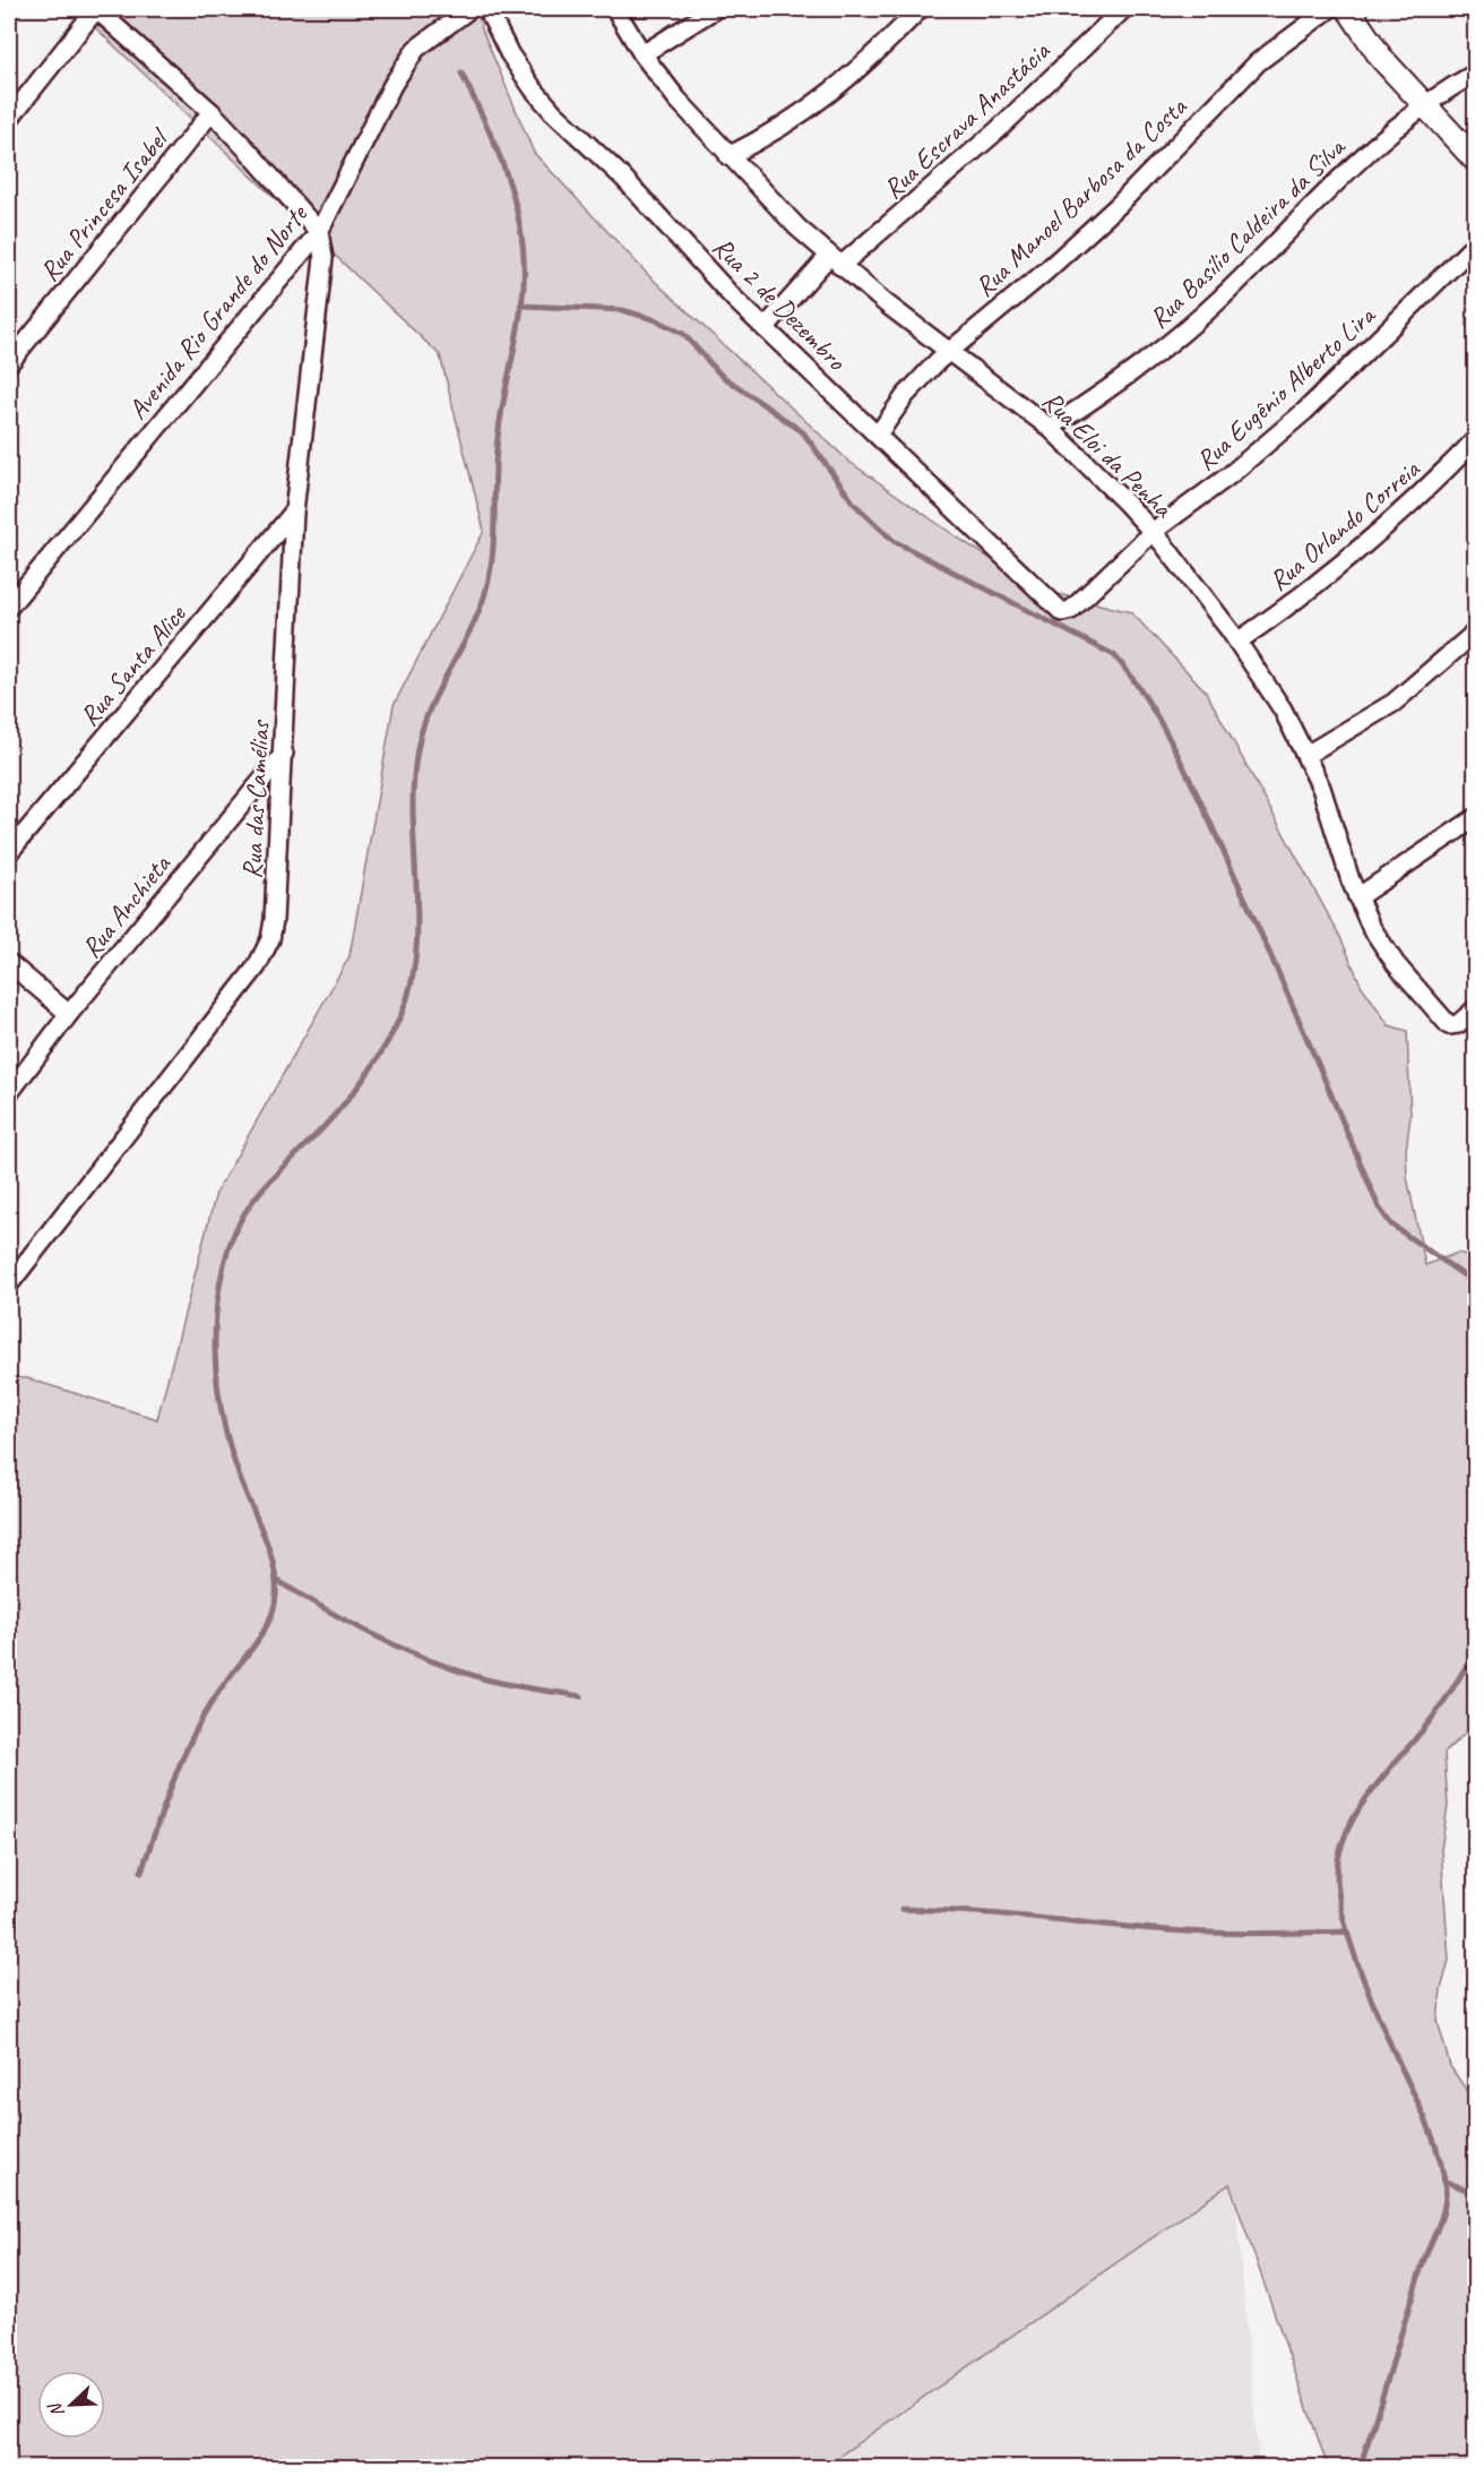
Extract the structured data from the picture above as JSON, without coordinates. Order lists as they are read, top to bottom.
{
  "streets": {
    "street": [
      "Rua Escrava Anastácia",
      "Rua Manoel Barbosa da Costa",
      "Rua Princesa Isabel",
      "Rua Basílio Caldeira da Silva",
      "Rua 2 de Dezembro",
      "Avenida Rio Grande do Norte",
      "Rua Eugênio Alberto Lira",
      "Rua Eloi da Penha",
      "Rua Orlando Correia",
      "Rua Santa Alice",
      "Rua das Camélias",
      "Rua Anchieta"
    ]
  },
  "crossings": [
    ["Rua Escrava Anastácia", "Rua 2 de Dezembro"],
    ["Rua Escrava Anastácia", "Rua Eloi da Penha"],
    ["Rua Manoel Barbosa da Costa", "Rua 2 de Dezembro"],
    ["Rua Manoel Barbosa da Costa", "Rua Eloi da Penha"],
    ["Rua Basílio Caldeira da Silva", "Rua Eloi da Penha"],
    ["Rua 2 de Dezembro", "Rua Eugênio Alberto Lira"],
    ["Avenida Rio Grande do Norte", "Rua das Camélias"],
    ["Rua Eugênio Alberto Lira", "Rua Eloi da Penha"],
    ["Rua Eloi da Penha", "Rua Orlando Correia"],
    ["Rua Santa Alice", "Rua das Camélias"],
    ["Rua das Camélias", "Rua Anchieta"]
  ],
  "north": "bottom left"
}
